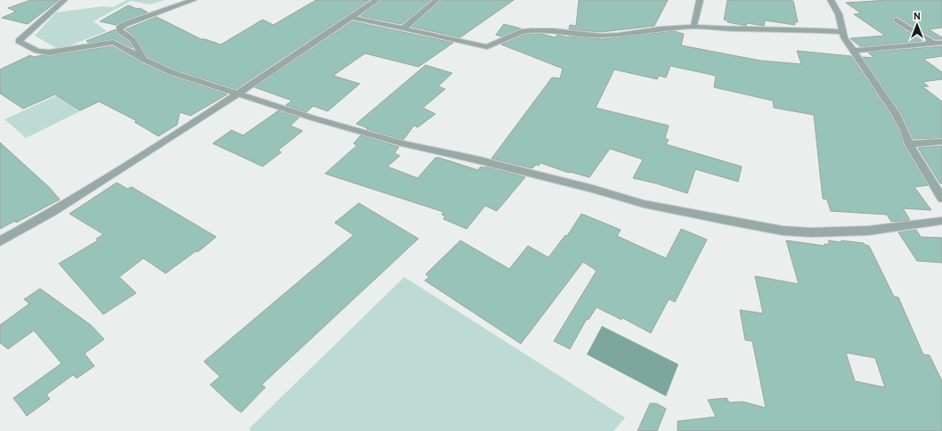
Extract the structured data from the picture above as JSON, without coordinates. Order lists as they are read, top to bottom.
{
  "north": "top"
}
